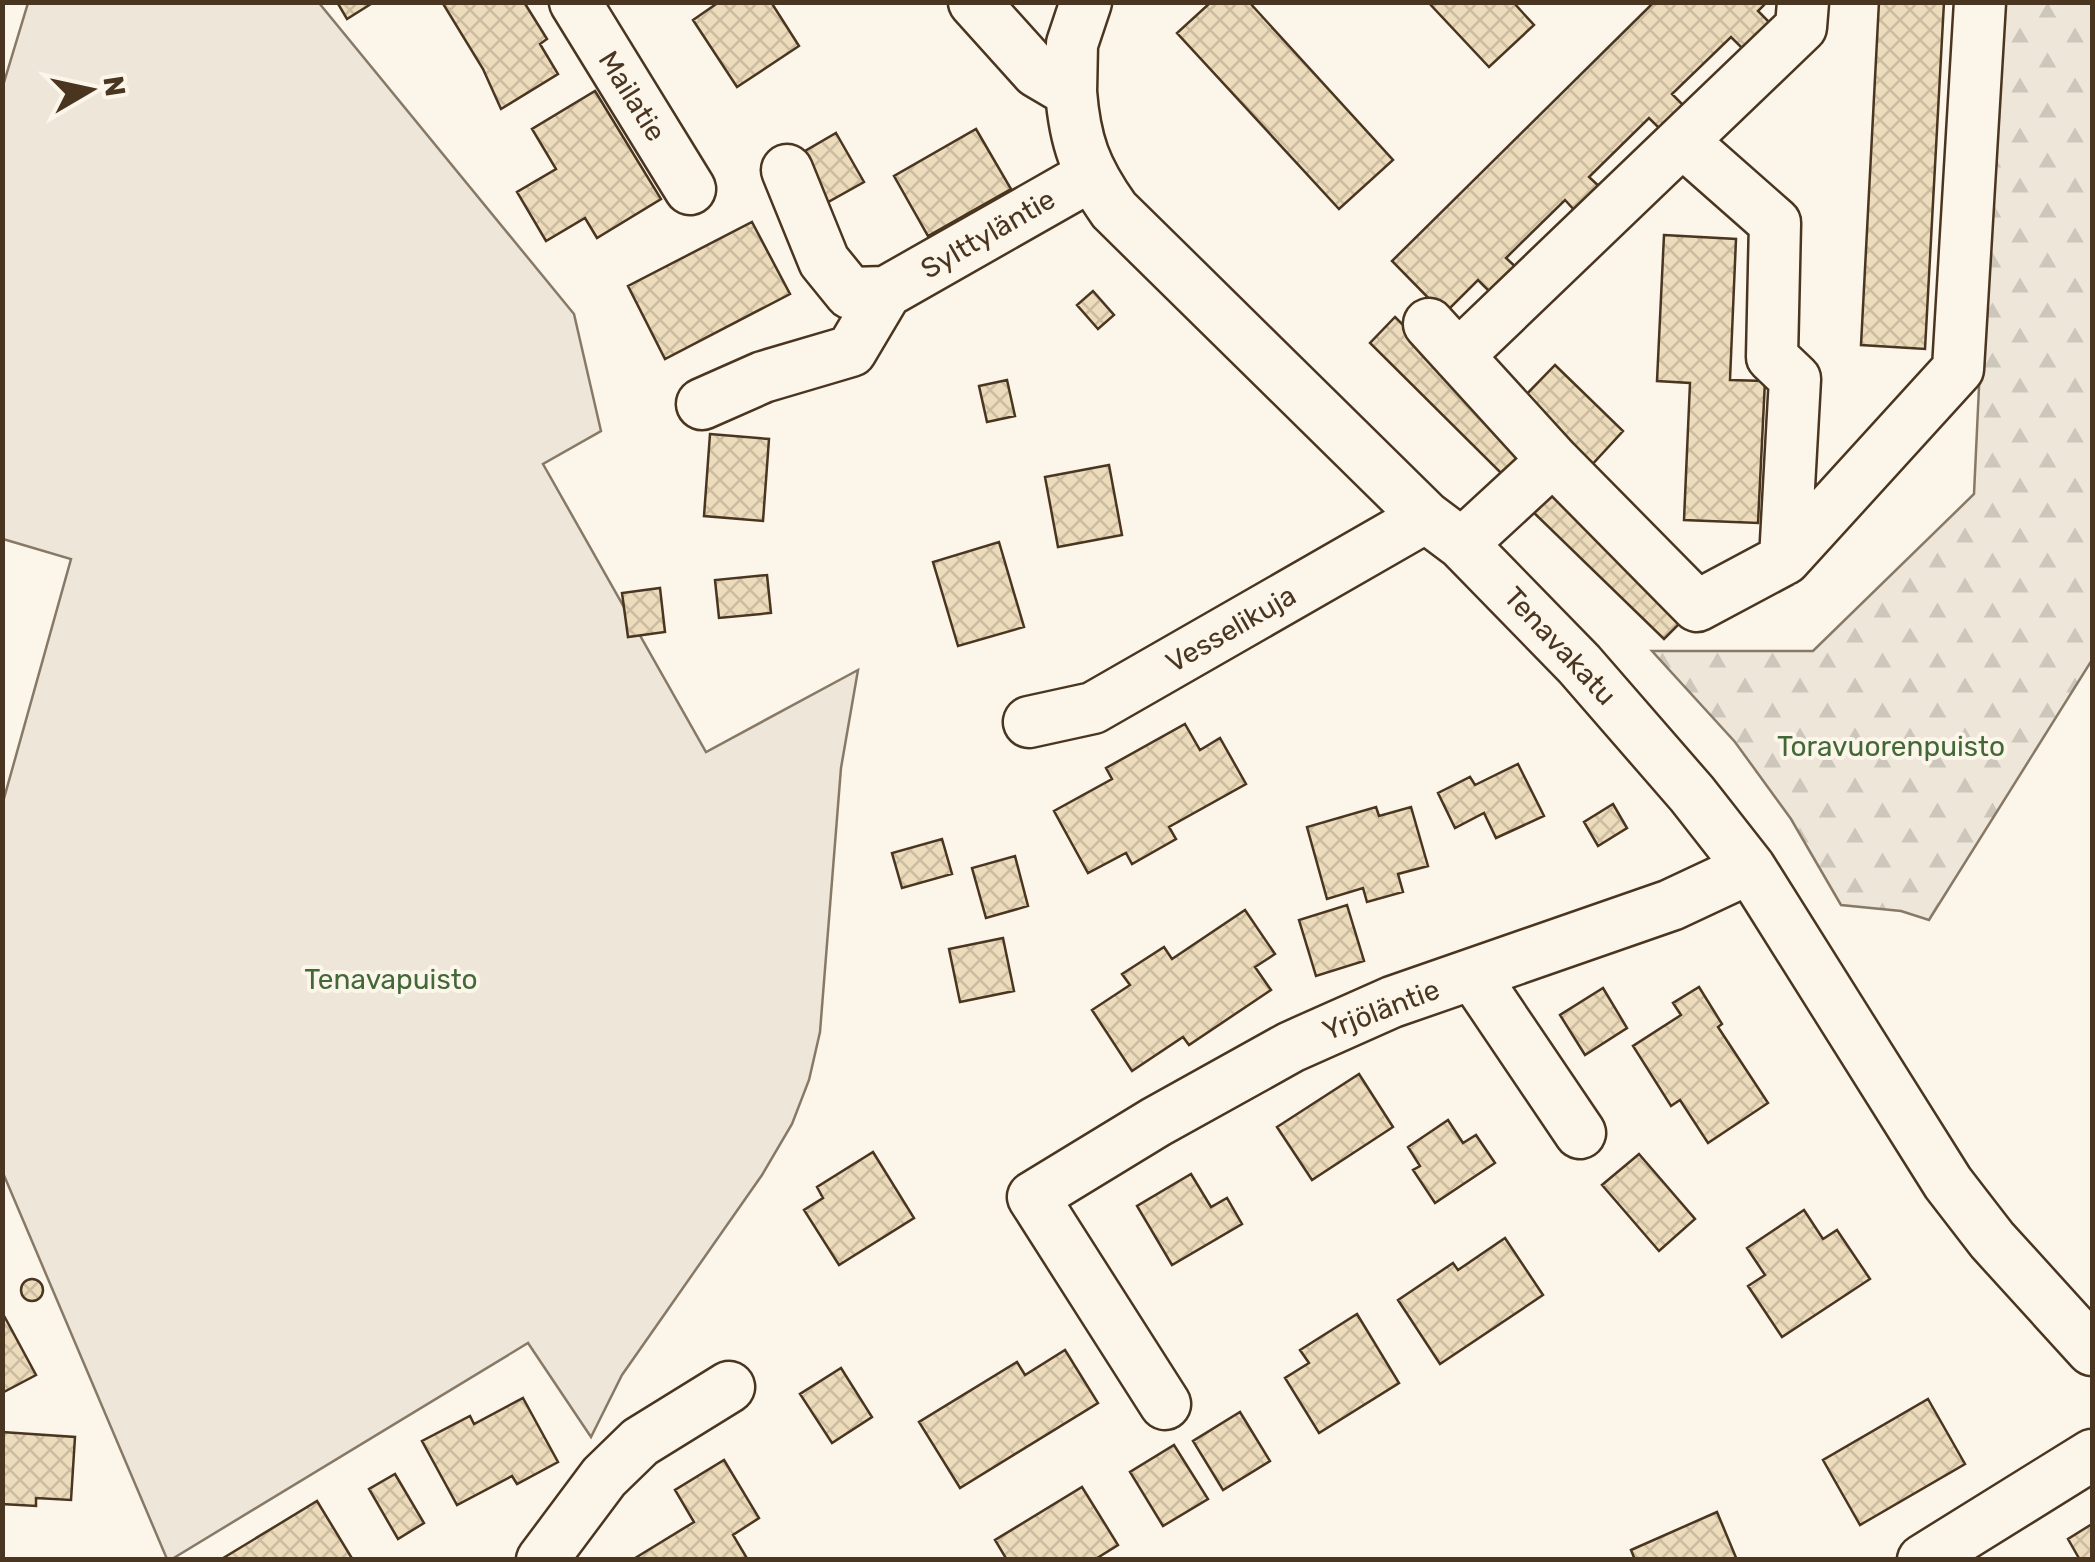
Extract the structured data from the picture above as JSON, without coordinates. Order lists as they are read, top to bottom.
{
  "streets": {
    "street": [
      "Mailatie",
      "Sylttyläntie",
      "Vesselikuja",
      "Tenavakatu",
      "Yrjöläntie"
    ]
  },
  "crossings": [
    ["Sylttyläntie", "Tenavakatu"],
    ["Vesselikuja", "Tenavakatu"],
    ["Tenavakatu", "Yrjöläntie"]
  ],
  "parks": ["Toravuorenpuisto", "Tenavapuisto"],
  "north": "right"
}
